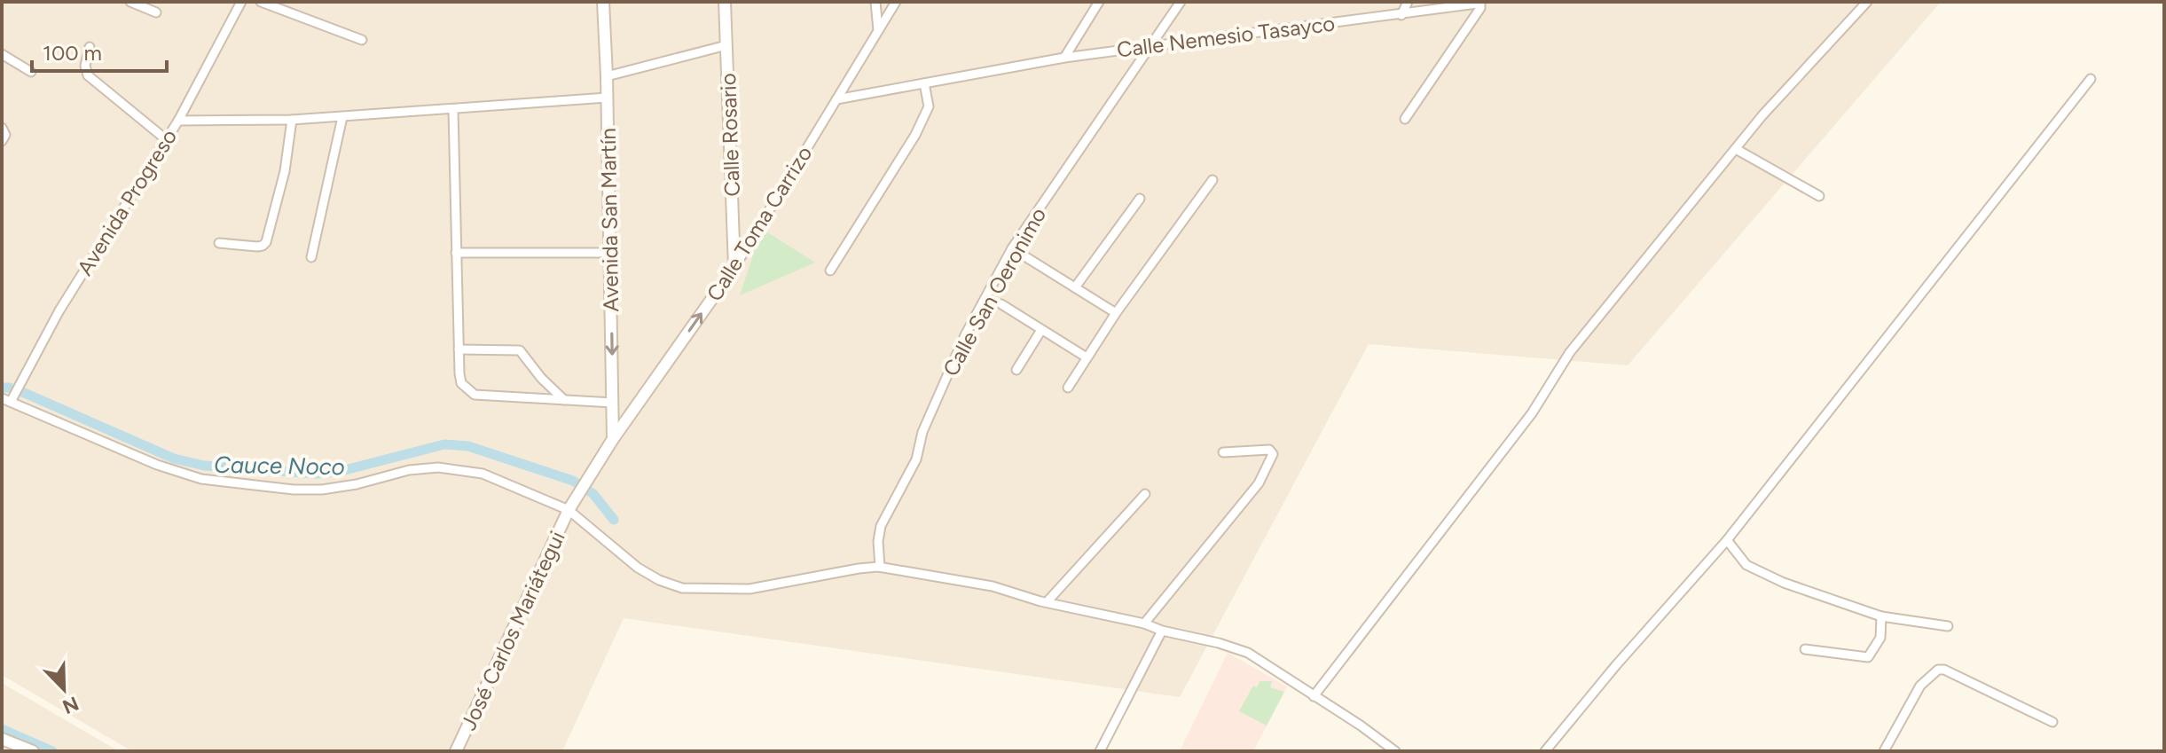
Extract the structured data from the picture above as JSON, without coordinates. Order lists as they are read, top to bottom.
{
  "streets": {
    "main road": [
      "Calle Rosario",
      "Avenida San Martín",
      "Calle Toma Carrizo",
      "José Carlos Mariátegui"
    ],
    "street": ["Calle Nemesio Tasayco", "Avenida Progreso", "Calle San Oeronimo"]
  },
  "crossings": [
    ["Calle Nemesio Tasayco", "Calle Toma Carrizo"],
    ["Calle Nemesio Tasayco", "Calle San Oeronimo"],
    ["Calle Rosario", "Calle Toma Carrizo"],
    ["Avenida San Martín", "Calle Toma Carrizo"],
    ["Calle Toma Carrizo", "José Carlos Mariátegui"]
  ],
  "one_way": ["Calle Toma Carrizo"],
  "water": ["Cauce Noco"],
  "scale_bar": "100 m",
  "north": "bottom right"
}
